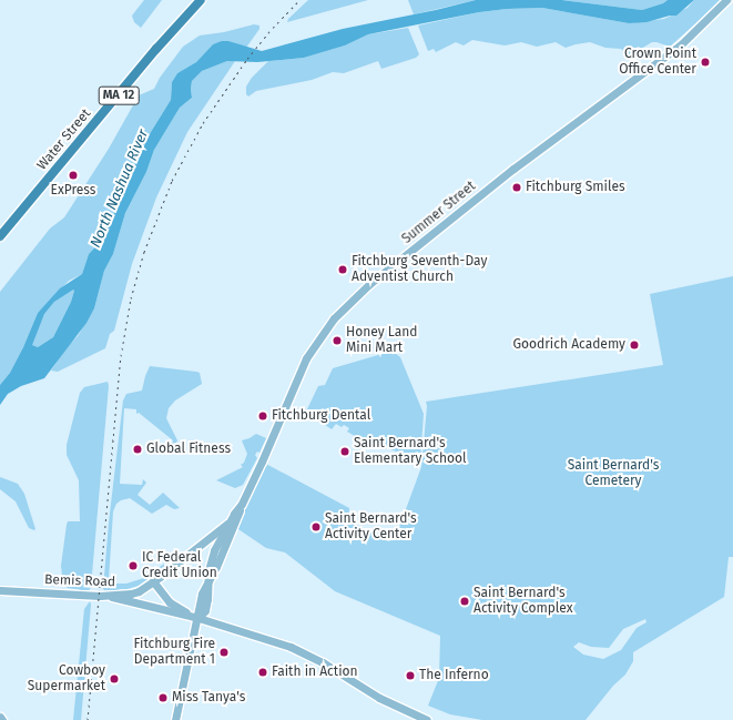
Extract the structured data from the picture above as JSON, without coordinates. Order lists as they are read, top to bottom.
{
  "streets": {
    "highway": ["MA 12", "Water Street"],
    "main road": ["Summer Street", "Bemis Road"]
  },
  "crossings": [
    ["Summer Street", "Bemis Road"]
  ],
  "water": ["North Nashua River"],
  "parks": ["Saint Bernard's Cemetery"],
  "places": [
    "Crown Point Office Center",
    "ExPress",
    "Fitchburg Smiles",
    "Fitchburg Seventh-Day Adventist Church",
    "Honey Land Mini Mart",
    "Goodrich Academy",
    "Fitchburg Dental",
    "Global Fitness",
    "Saint Bernard's Elementary School",
    "Saint Bernard's Activity Center",
    "IC Federal Credit Union",
    "Saint Bernard's Activity Complex",
    "Fitchburg Fire Department 1",
    "Faith in Action",
    "The Inferno",
    "Cowboy Supermarket",
    "Miss Tanya's"
  ]
}
